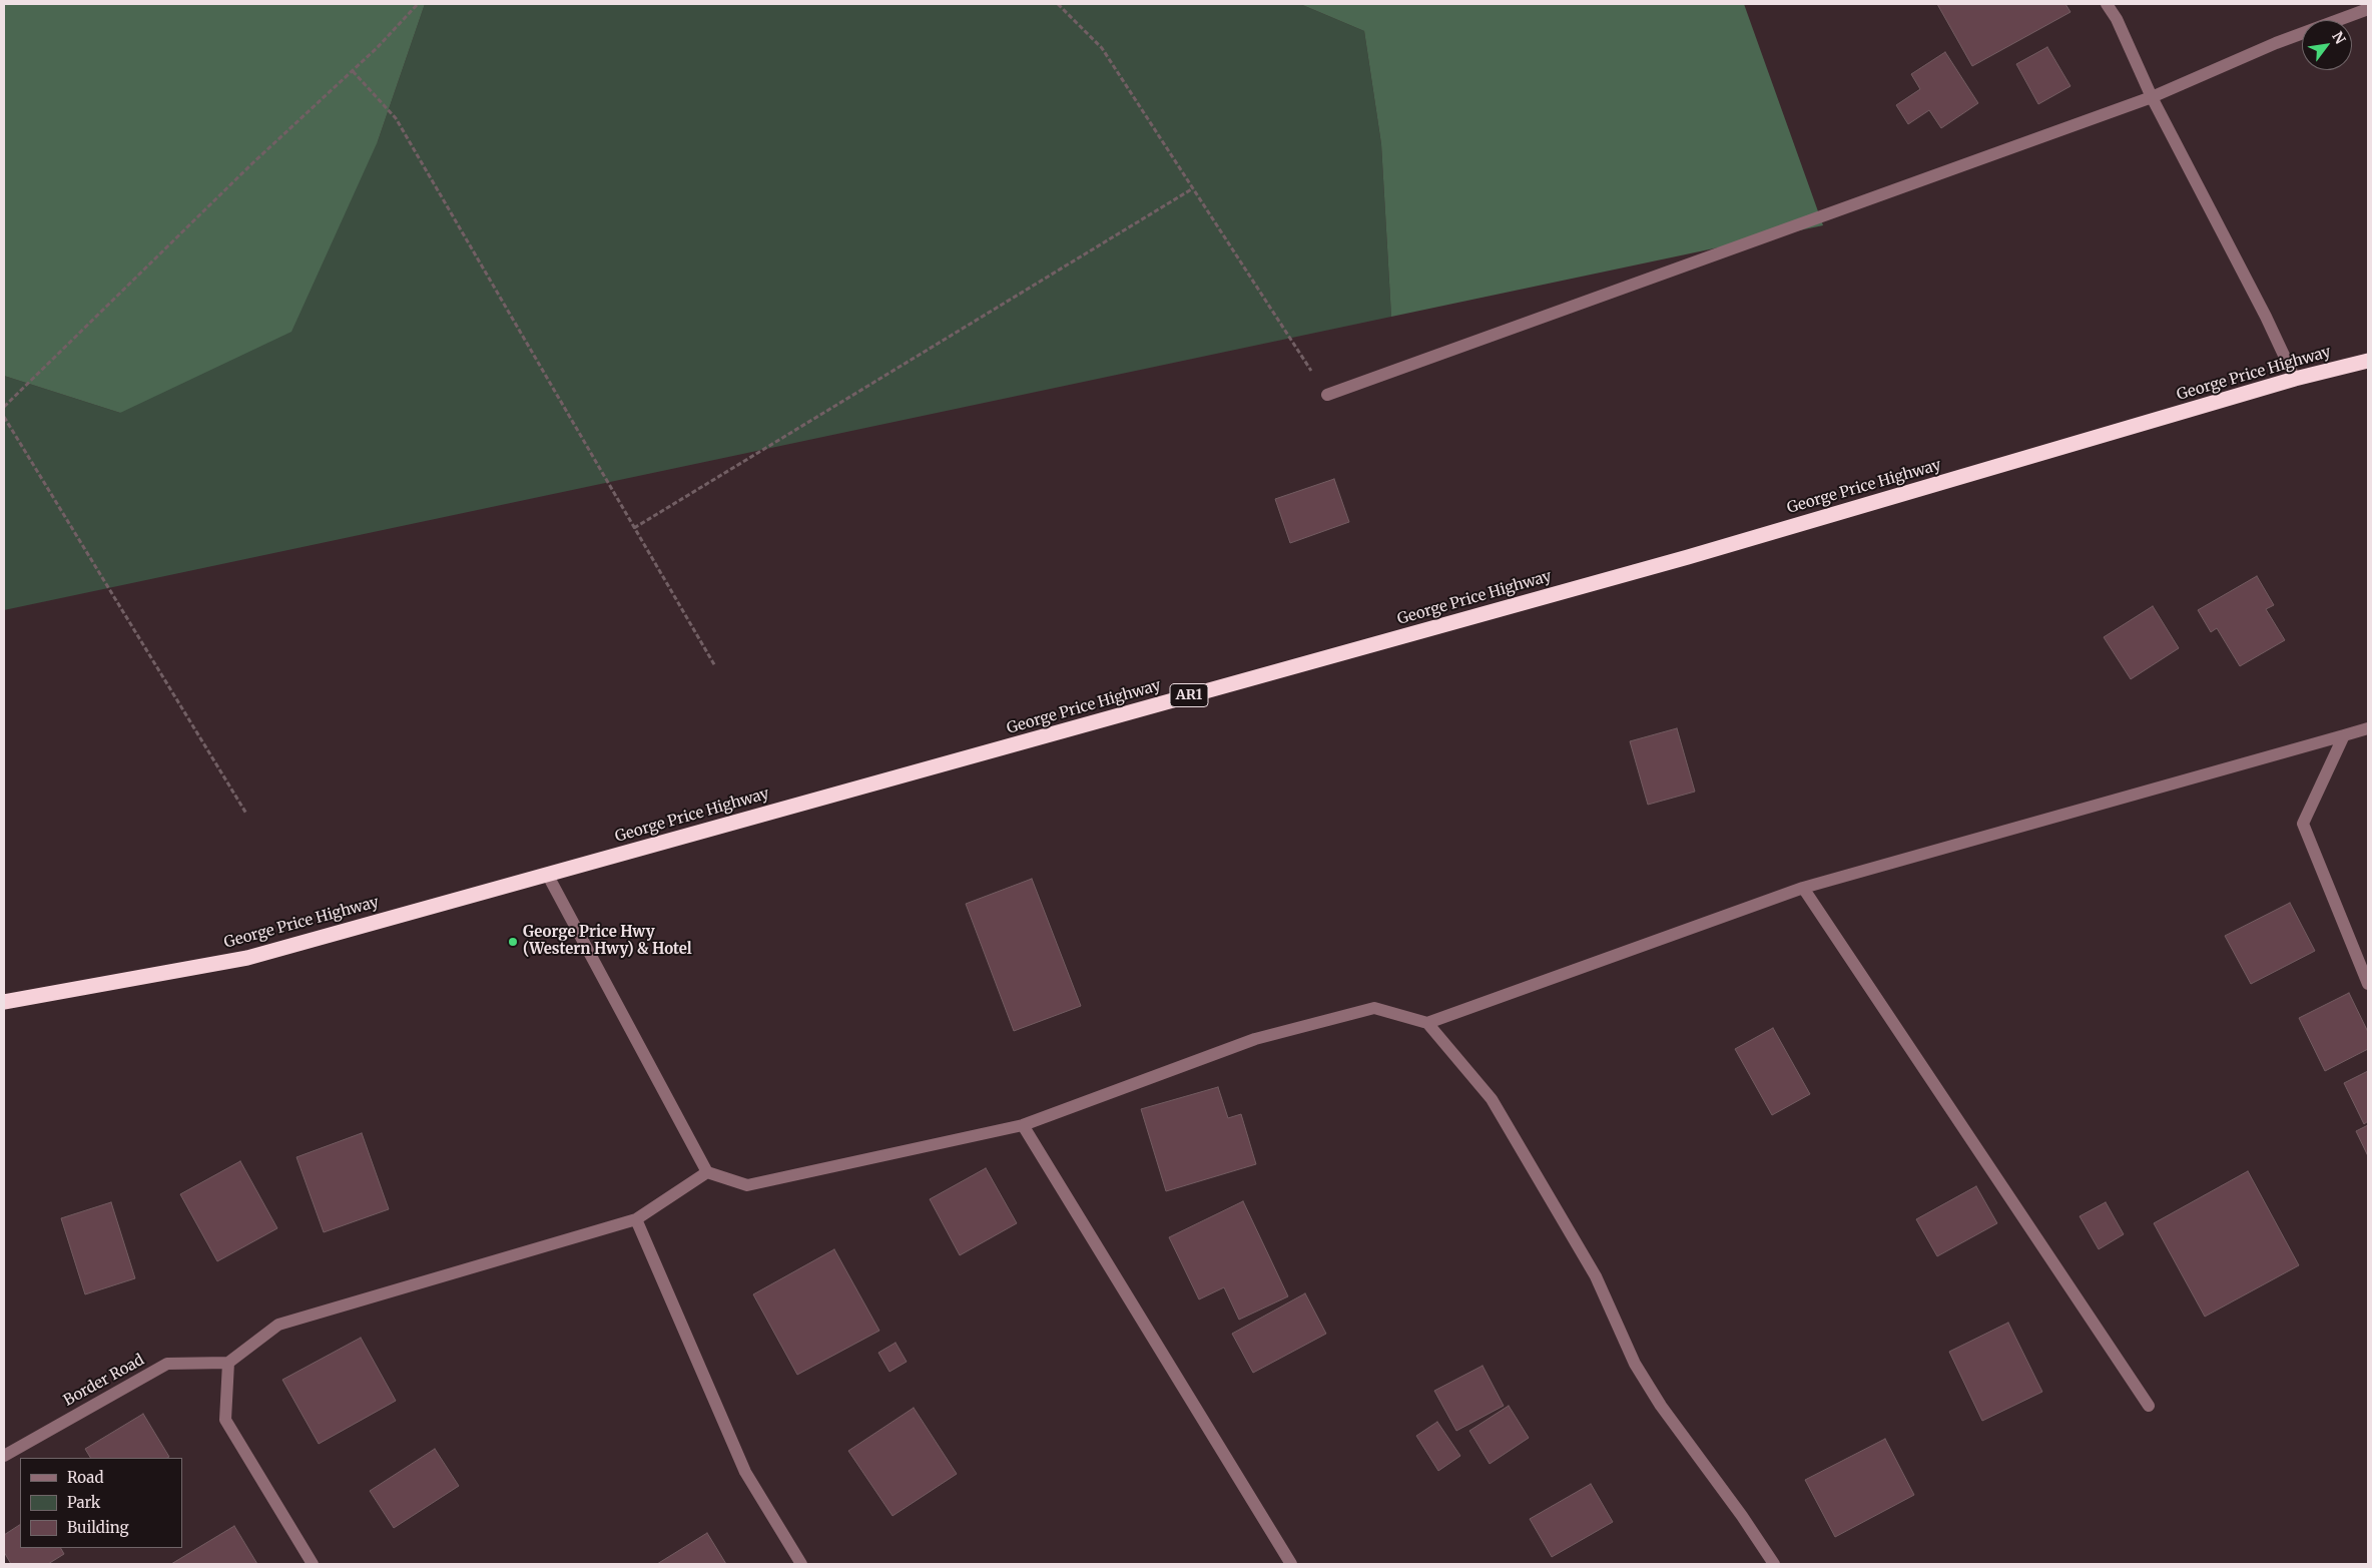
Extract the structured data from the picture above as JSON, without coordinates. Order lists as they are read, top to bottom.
{
  "streets": {
    "highway": ["George Price Highway", "AR1"],
    "street": ["Border Road"]
  },
  "places": ["George Price Hwy (Western Hwy) & Hotel"],
  "legend": ["Road", "Park", "Building"],
  "north": "top right"
}
